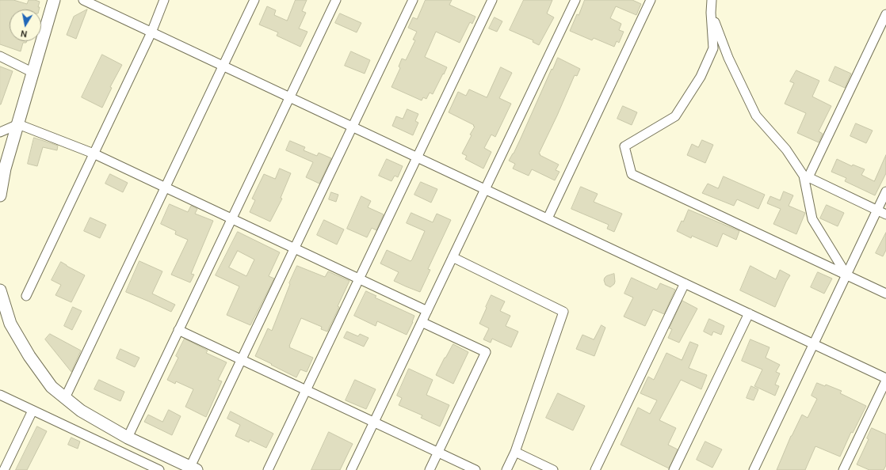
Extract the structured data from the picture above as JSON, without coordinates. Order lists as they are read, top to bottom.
{
  "north": "bottom"
}
